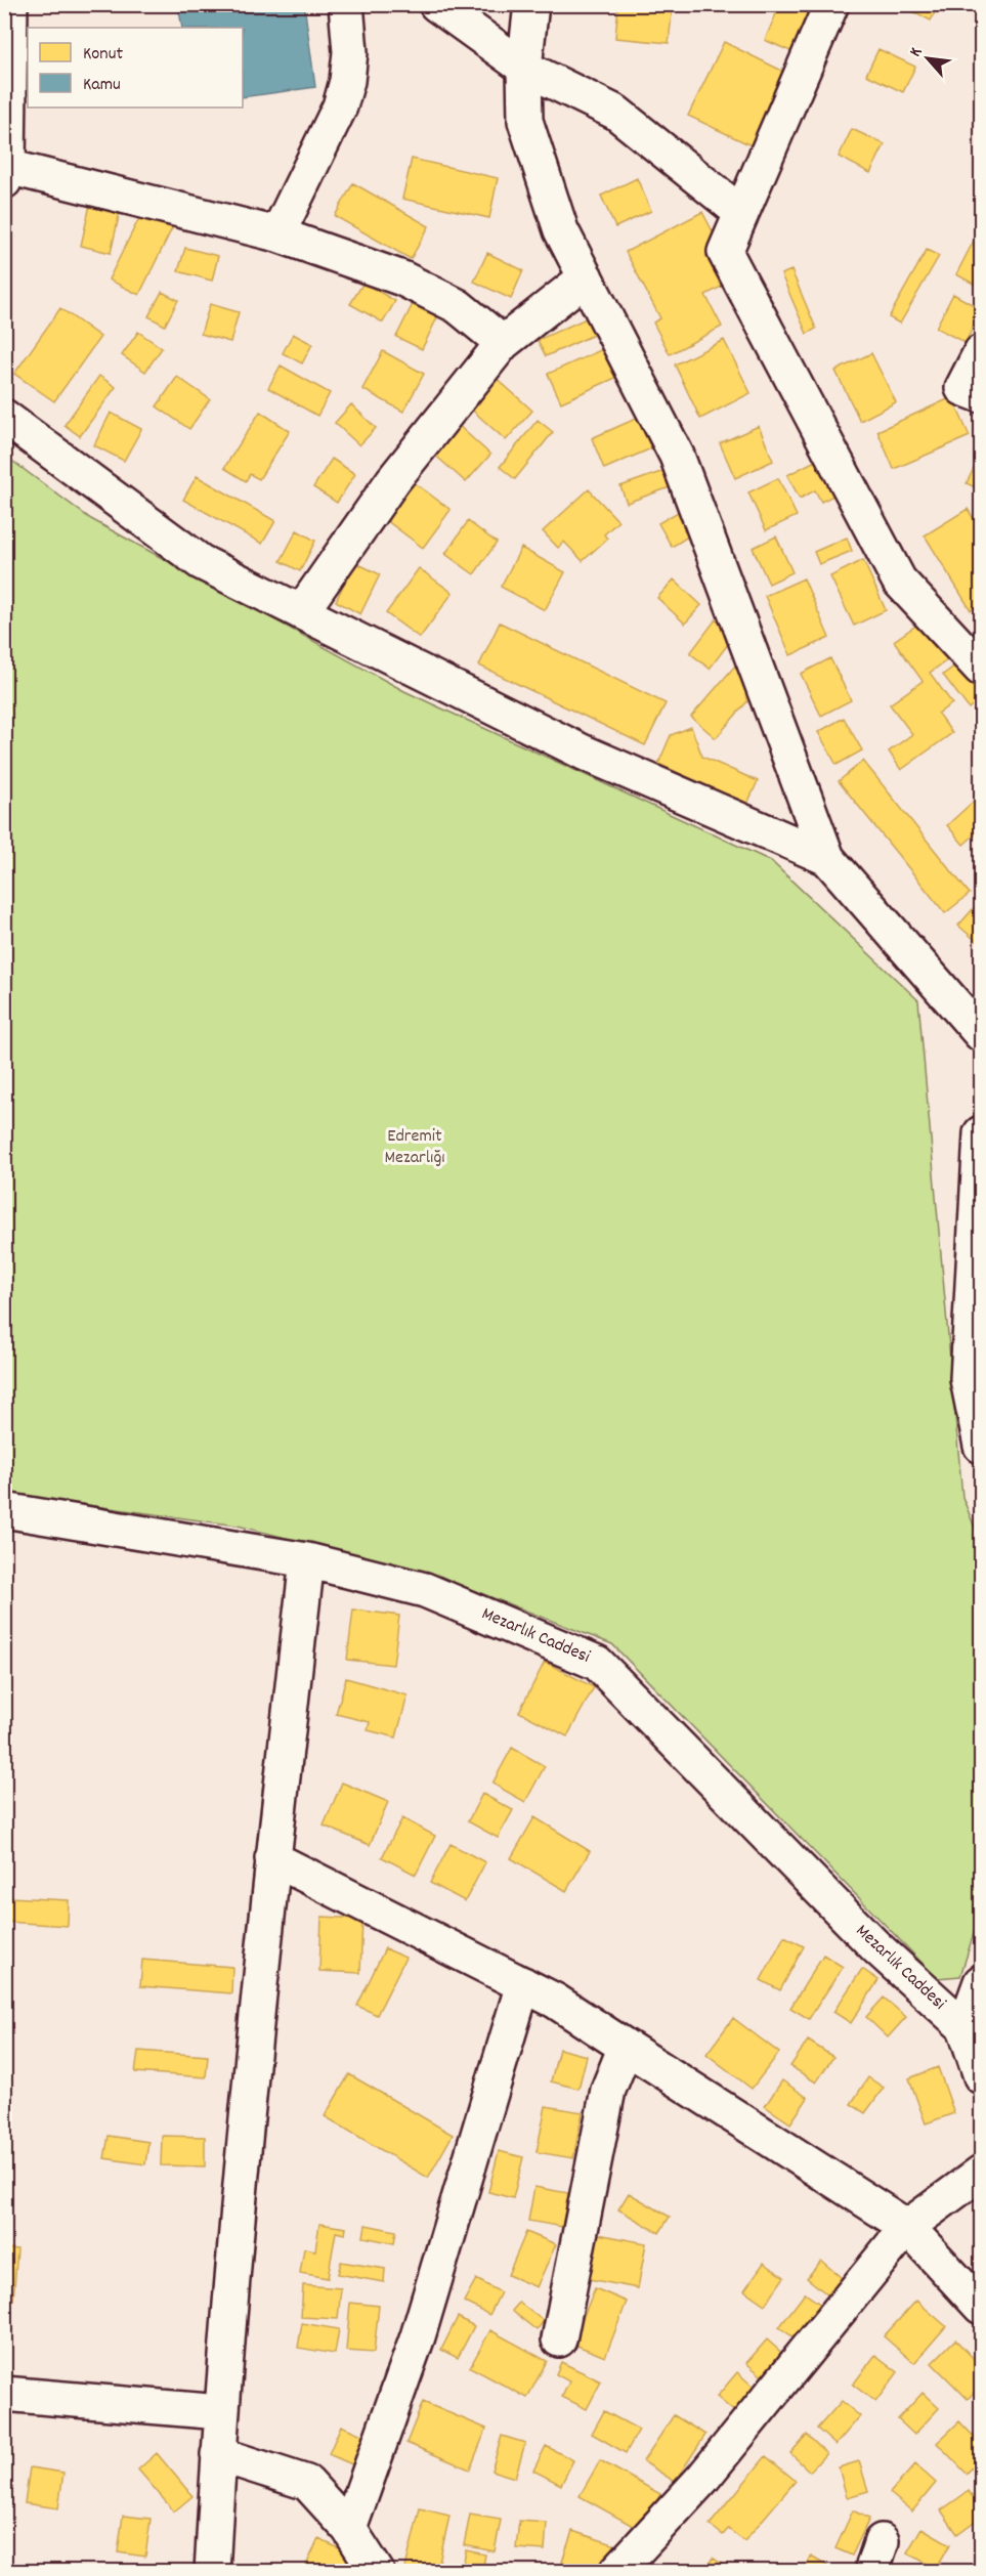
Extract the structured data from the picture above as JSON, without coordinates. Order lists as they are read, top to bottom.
{
  "streets": {
    "street": ["Mezarlık Caddesi"]
  },
  "parks": ["Edremit Mezarlığı"],
  "legend": ["Konut", "Kamu"],
  "north": "top left"
}
